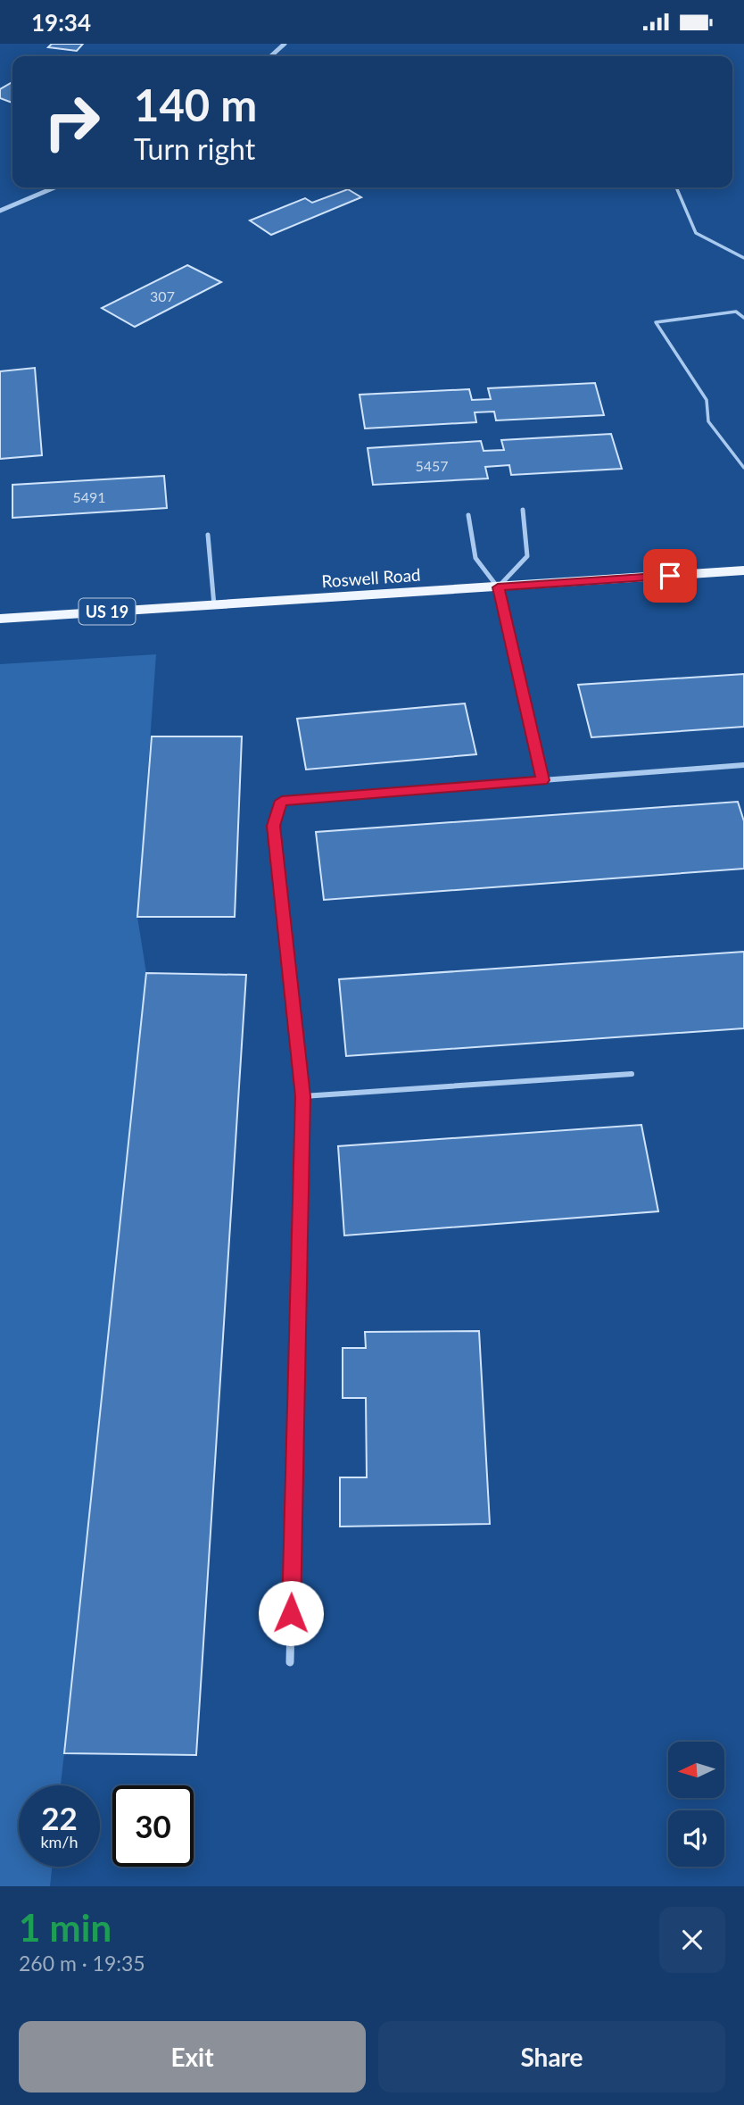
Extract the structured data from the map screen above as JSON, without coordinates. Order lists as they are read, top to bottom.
{
  "streets": {
    "main road": ["Roswell Road", "US 19"]
  },
  "house_numbers": ["307", "5457", "5491"],
  "north": "left",
  "page": {
    "status": "19:34",
    "turn": ["140 m", "Turn right"],
    "speed": "22 km/h",
    "limit": "30",
    "heading": ["1 min", "260 m · 19:35"],
    "buttons": ["Exit", "Share"]
  }
}
